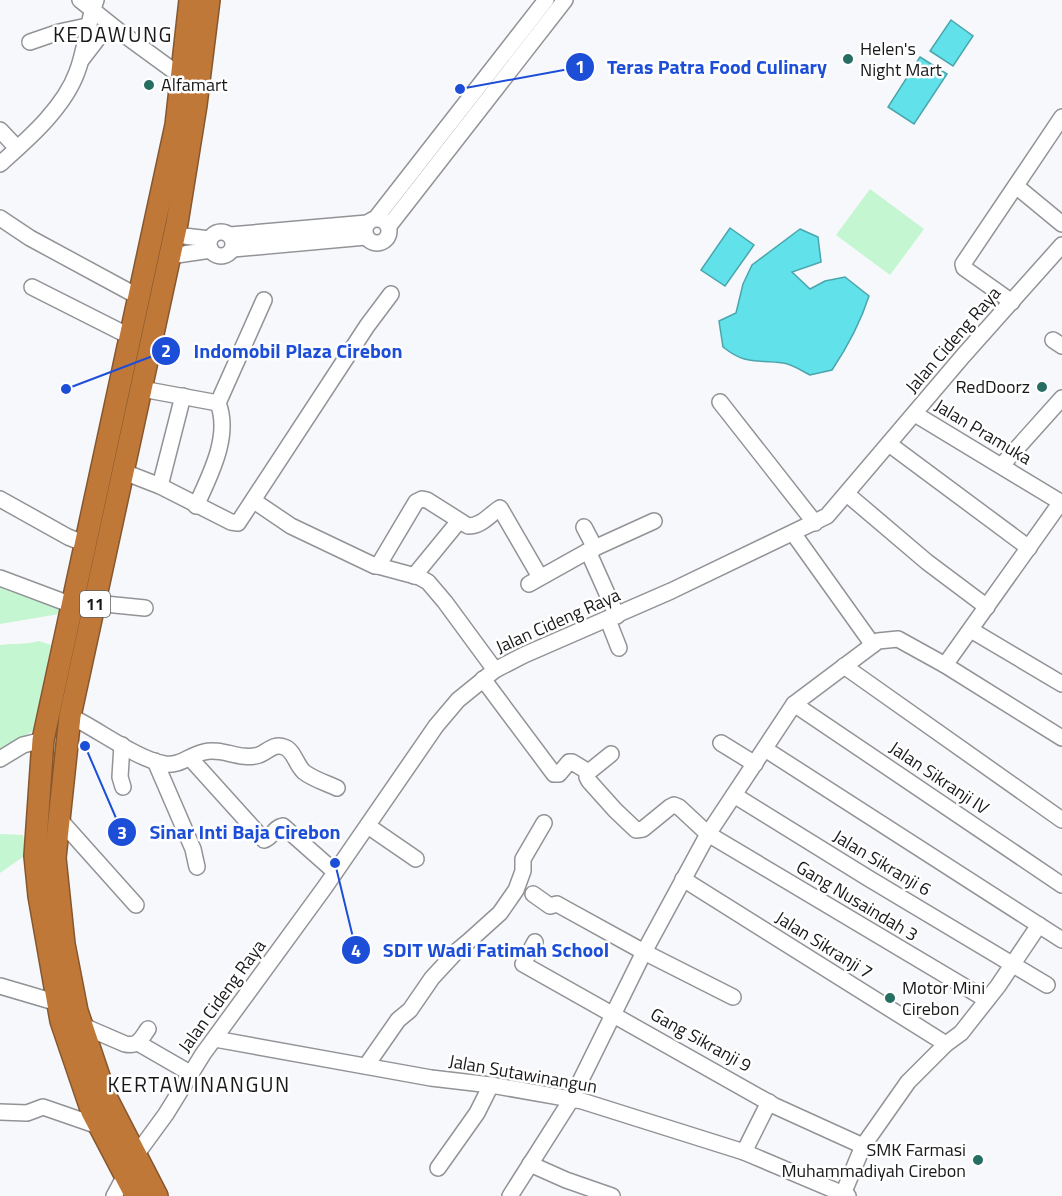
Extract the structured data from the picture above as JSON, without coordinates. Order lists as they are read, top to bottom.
{
  "streets": {
    "highway": ["11"],
    "street": [
      "Jalan Cideng Raya",
      "Jalan Pramuka",
      "Jalan Sikranji IV",
      "Jalan Sikranji 6",
      "Gang Nusaindah 3",
      "Jalan Sikranji 7",
      "Gang Sikranji 9",
      "Jalan Sutawinangun"
    ]
  },
  "crossings": [
    ["Jalan Cideng Raya", "Jalan Pramuka"],
    ["Jalan Cideng Raya", "11"],
    ["Jalan Cideng Raya", "Jalan Sutawinangun"]
  ],
  "districts": ["KEDAWUNG", "KERTAWINANGUN"],
  "places": [
    "Helen's Night Mart",
    "Alfamart",
    "Teras Patra Food Culinary",
    "RedDoorz",
    "Indomobil Plaza Cirebon",
    "Sinar Inti Baja Cirebon",
    "SDIT Wadi Fatimah School",
    "Motor Mini Cirebon",
    "SMK Farmasi Muhammadiyah Cirebon"
  ]
}
